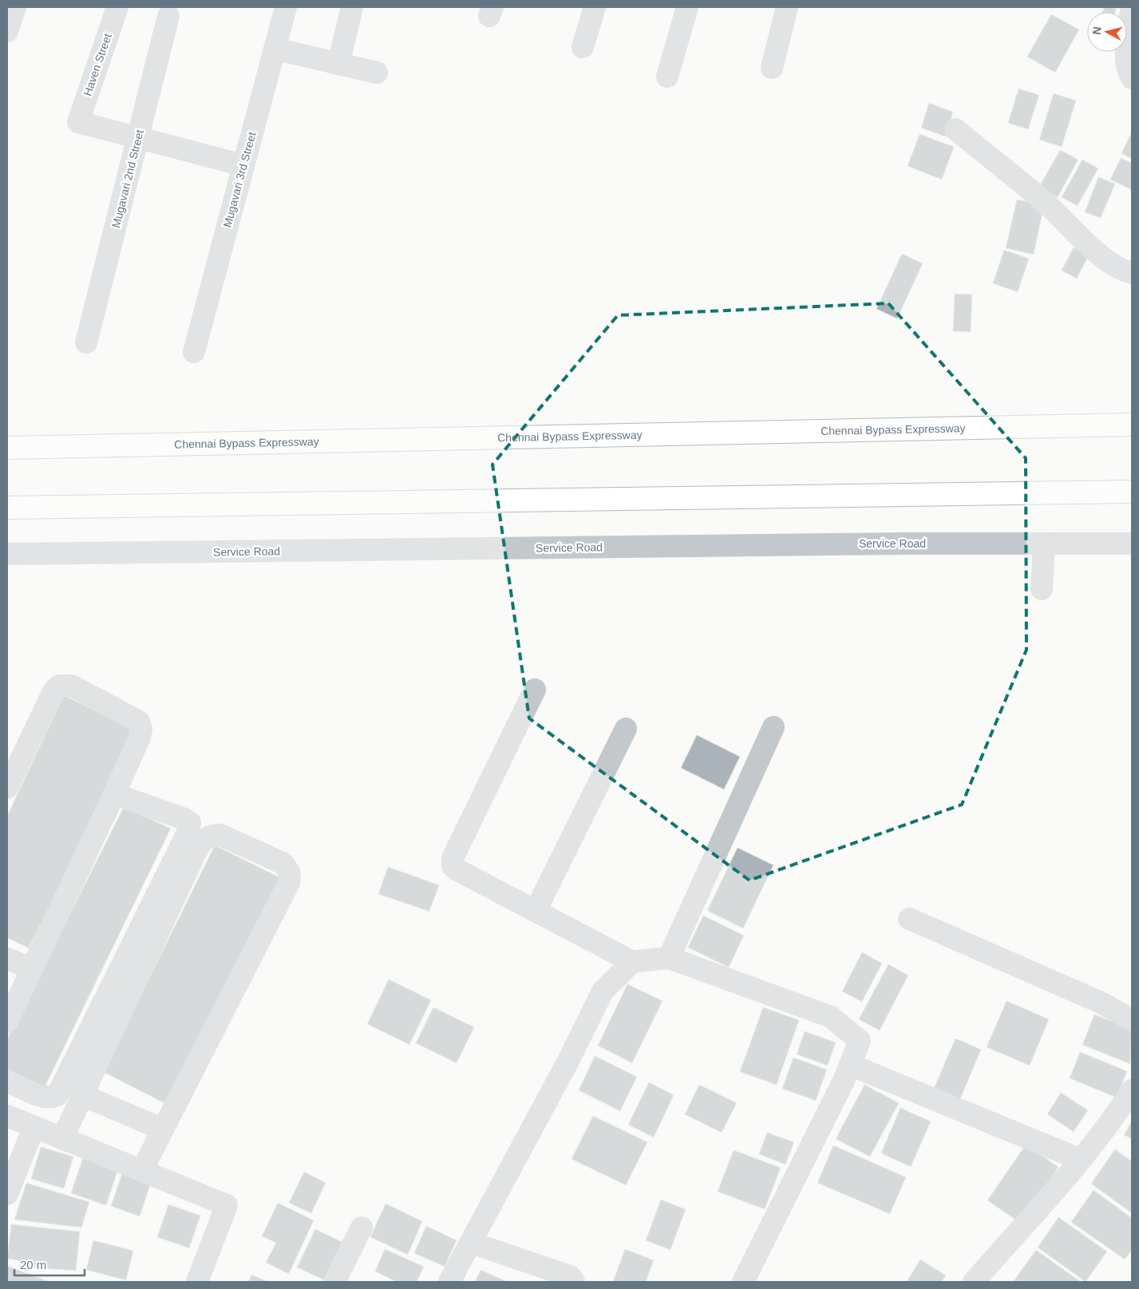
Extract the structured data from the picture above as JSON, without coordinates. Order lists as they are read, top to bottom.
{
  "streets": {
    "highway": ["Chennai Bypass Expressway"],
    "street": [
      "Haven Street",
      "Mugavari 2nd Street",
      "Mugavari 3rd Street",
      "Service Road"
    ]
  },
  "crossings": [
    ["Haven Street", "Mugavari 2nd Street"]
  ],
  "scale_bar": "20 m",
  "north": "left"
}
